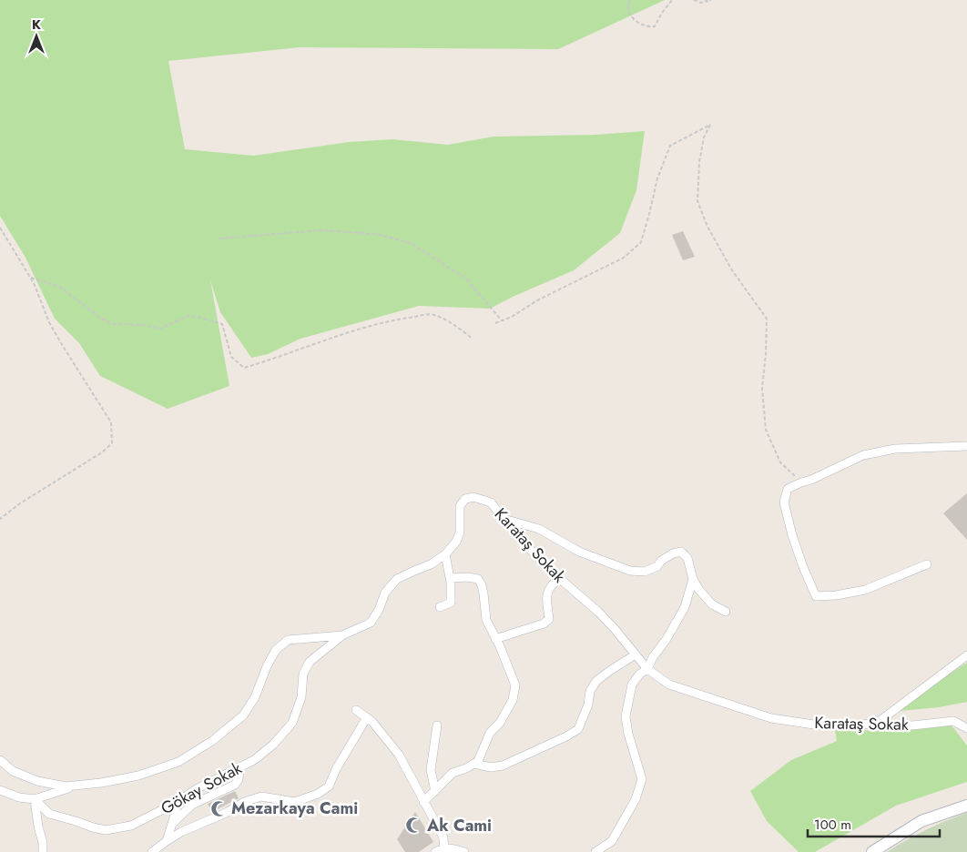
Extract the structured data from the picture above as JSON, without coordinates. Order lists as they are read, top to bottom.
{
  "streets": {
    "street": ["Karataş Sokak", "Gökay Sokak"]
  },
  "crossings": [
    ["Karataş Sokak", "Gökay Sokak"]
  ],
  "places": {
    "mosque": ["Mezarkaya Cami", "Ak Cami"]
  },
  "scale_bar": "100 m",
  "north": "top"
}
